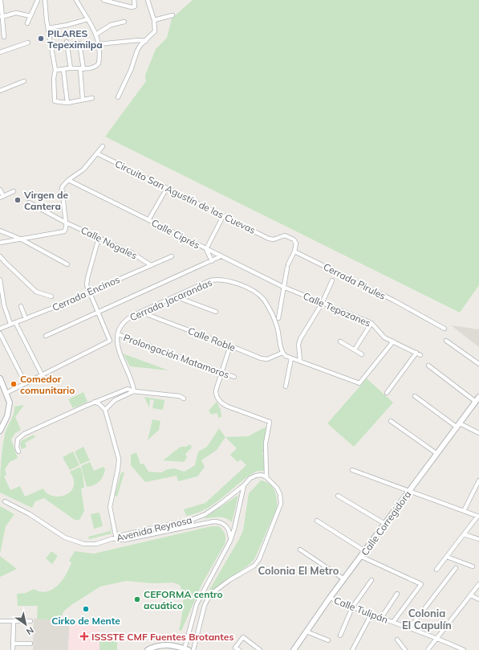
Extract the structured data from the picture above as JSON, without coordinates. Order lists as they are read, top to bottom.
{
  "streets": {
    "street": [
      "Circuito San Agustín de las Cuevas",
      "Calle Ciprés",
      "Calle Nogales",
      "Cerrada Pirules",
      "Cerrada Encinos",
      "Cerrada Jacarandas",
      "Calle Tepozanes",
      "Calle Roble",
      "Prolongación Matamoros",
      "Calle Corregidora",
      "Avenida Reynosa",
      "Calle Tulipán"
    ]
  },
  "crossings": [
    ["Circuito San Agustín de las Cuevas", "Cerrada Pirules"],
    ["Calle Ciprés", "Calle Tepozanes"],
    ["Calle Nogales", "Cerrada Encinos"],
    ["Cerrada Jacarandas", "Calle Roble"],
    ["Cerrada Jacarandas", "Prolongación Matamoros"],
    ["Calle Corregidora", "Calle Tulipán"]
  ],
  "districts": ["Colonia El Metro", "Colonia El Capulín"],
  "places": {
    "other": [
      "PILARES Tepeximilpa",
      "Virgen de Cantera",
      "Comedor comunitario",
      "CEFORMA centro acuático",
      "Cirko de Mente"
    ],
    "health": ["ISSSTE CMF Fuentes Brotantes"]
  },
  "north": "bottom right"
}
